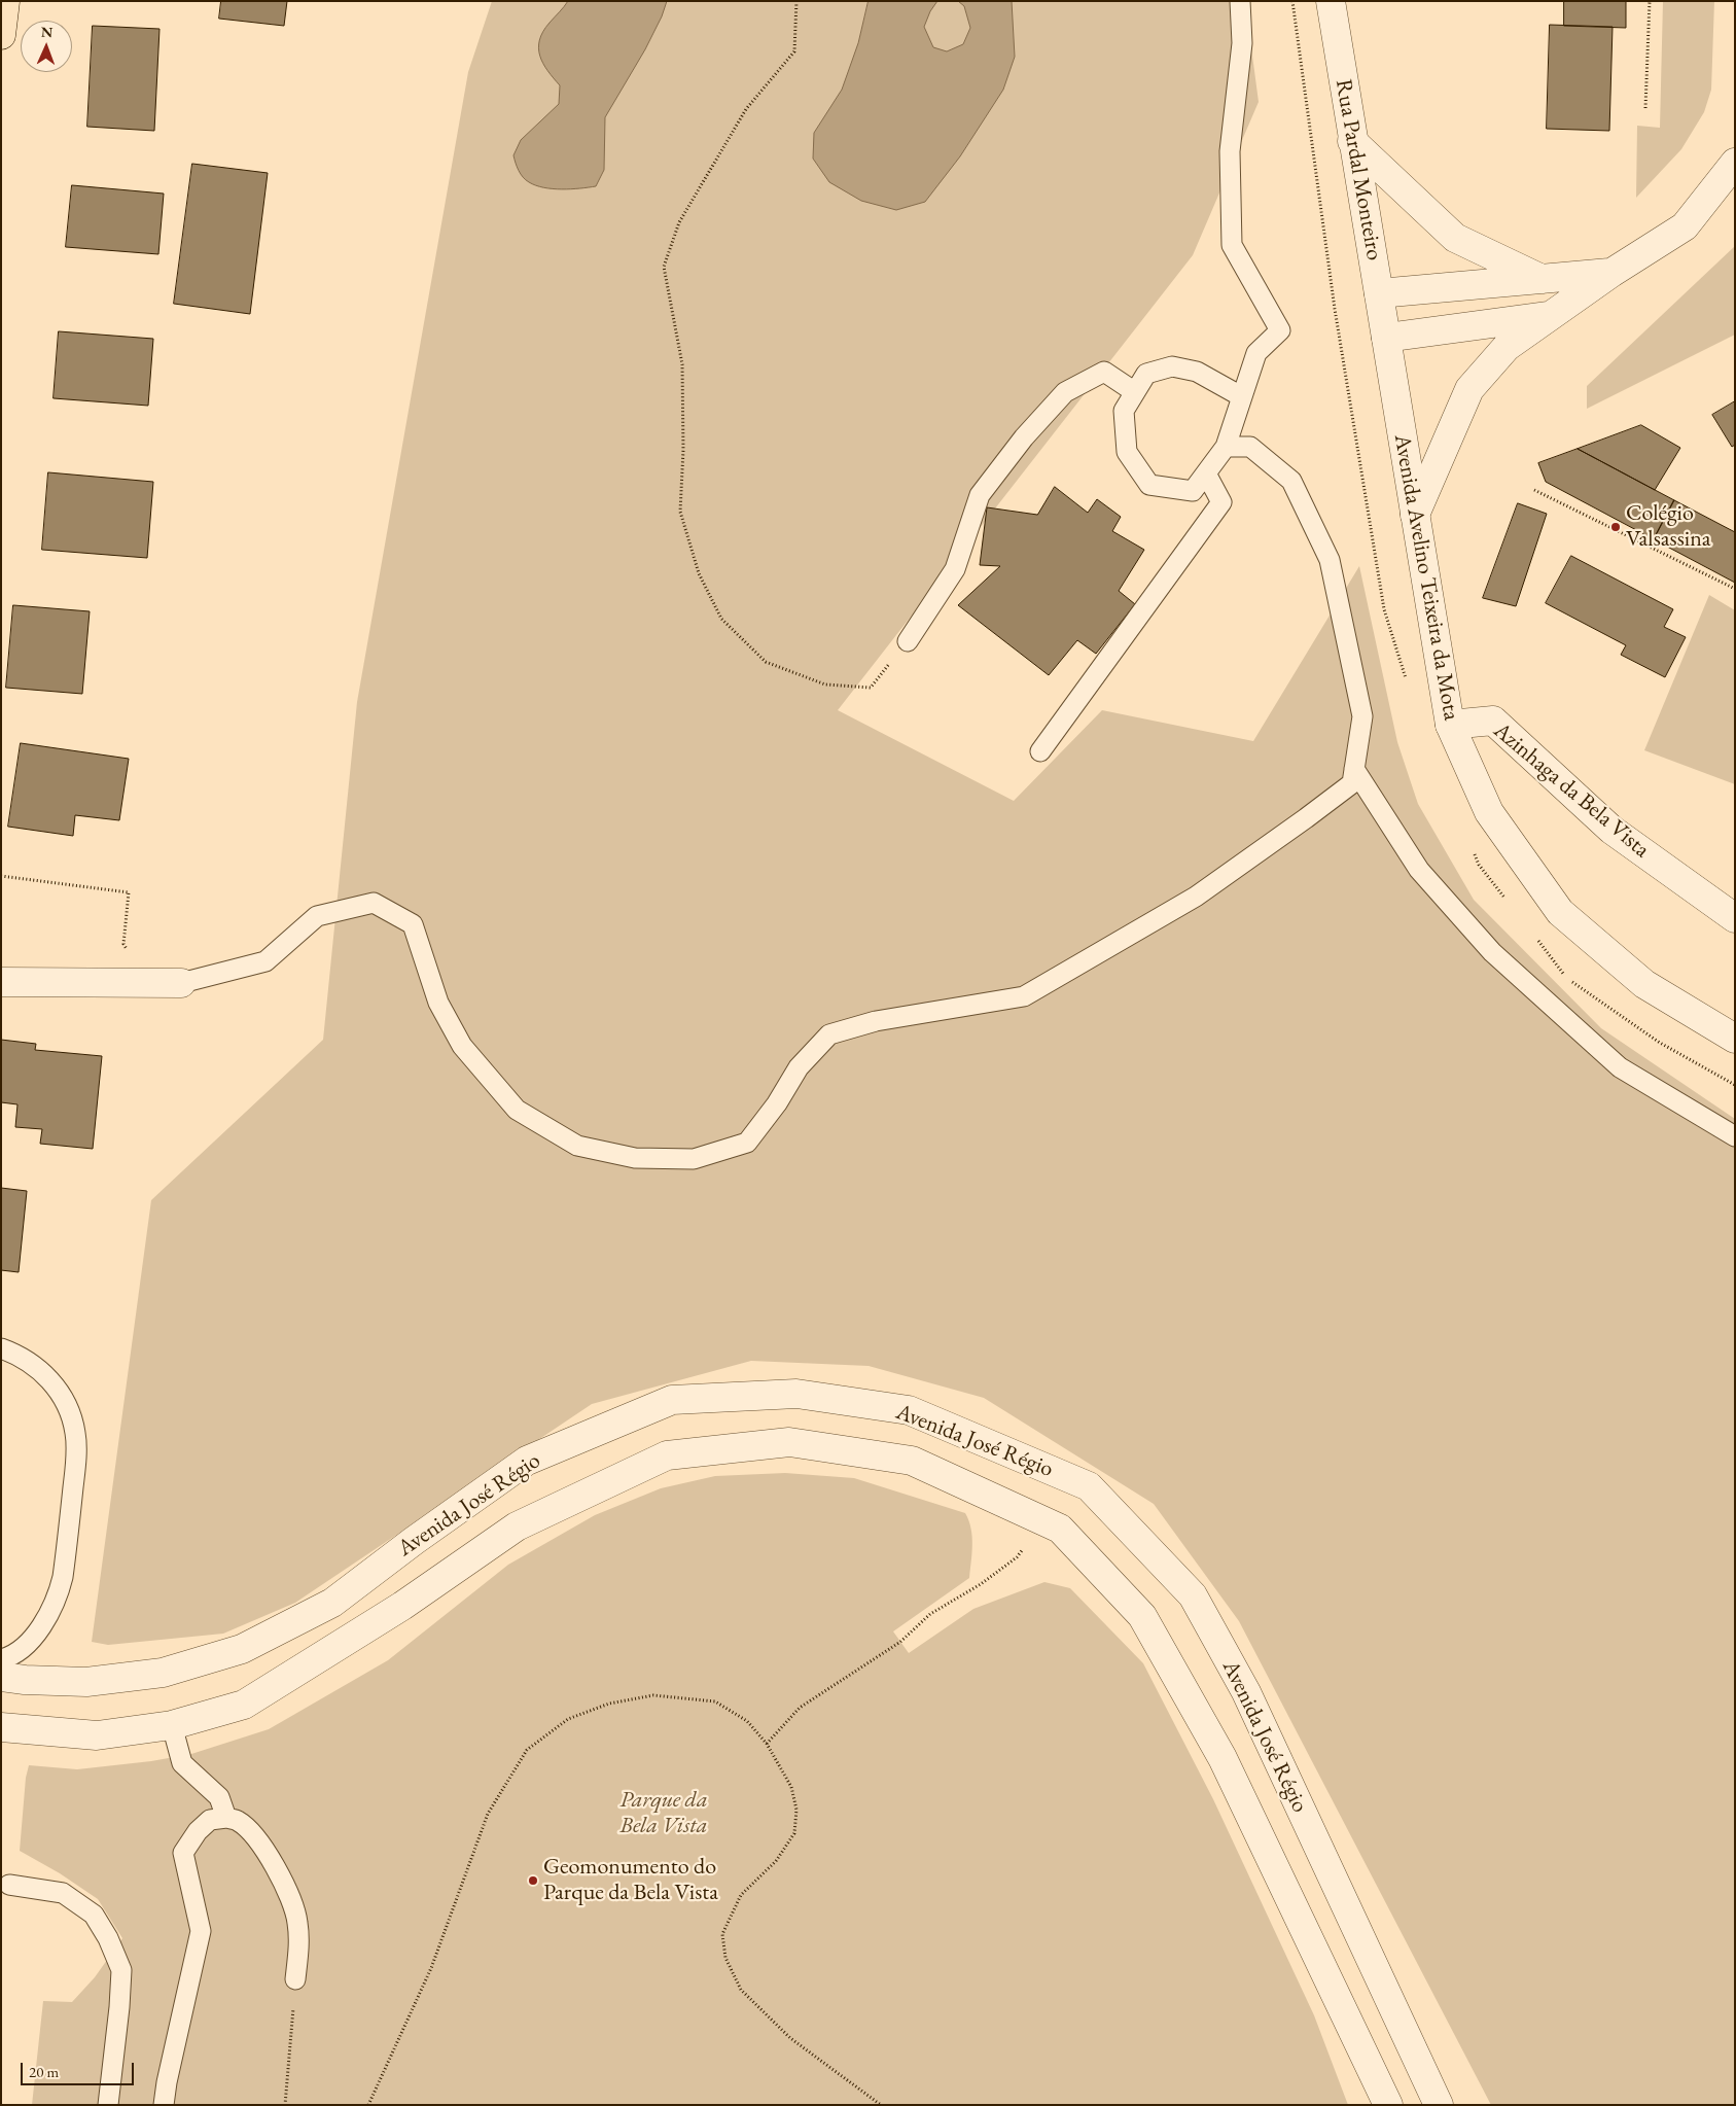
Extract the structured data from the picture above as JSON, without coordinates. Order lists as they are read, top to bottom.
{
  "streets": {
    "street": [
      "Rua Pardal Monteiro",
      "Avenida Avelino Teixeira da Mota",
      "Azinhaga da Bela Vista",
      "Avenida José Régio"
    ]
  },
  "crossings": [
    ["Rua Pardal Monteiro", "Avenida Avelino Teixeira da Mota"],
    ["Avenida Avelino Teixeira da Mota", "Azinhaga da Bela Vista"]
  ],
  "parks": ["Parque da Bela Vista"],
  "places": ["Colégio Valsassina", "Geomonumento do Parque da Bela Vista"],
  "scale_bar": "20 m",
  "north": "top"
}
